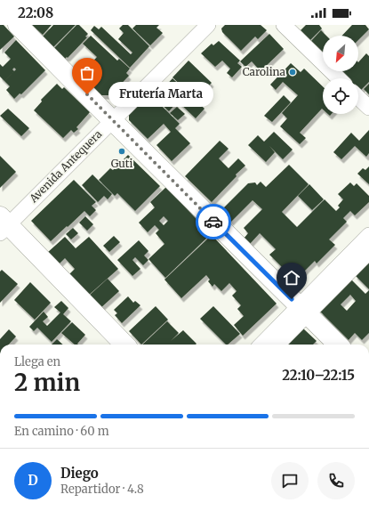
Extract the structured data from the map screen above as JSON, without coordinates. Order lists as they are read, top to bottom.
{
  "streets": {
    "street": ["Avenida Antequera"]
  },
  "places": ["Carolina", "Frutería Marta", "Guti"],
  "north": "bottom left",
  "page": {
    "status": "22:08",
    "bubble": "Frutería Marta",
    "heading": ["2 min", "Llega en", "22:10–22:15"],
    "panel": ["Diego", "Repartidor · 4.8"],
    "bar": "En camino · 60 m",
    "round": "D"
  }
}
